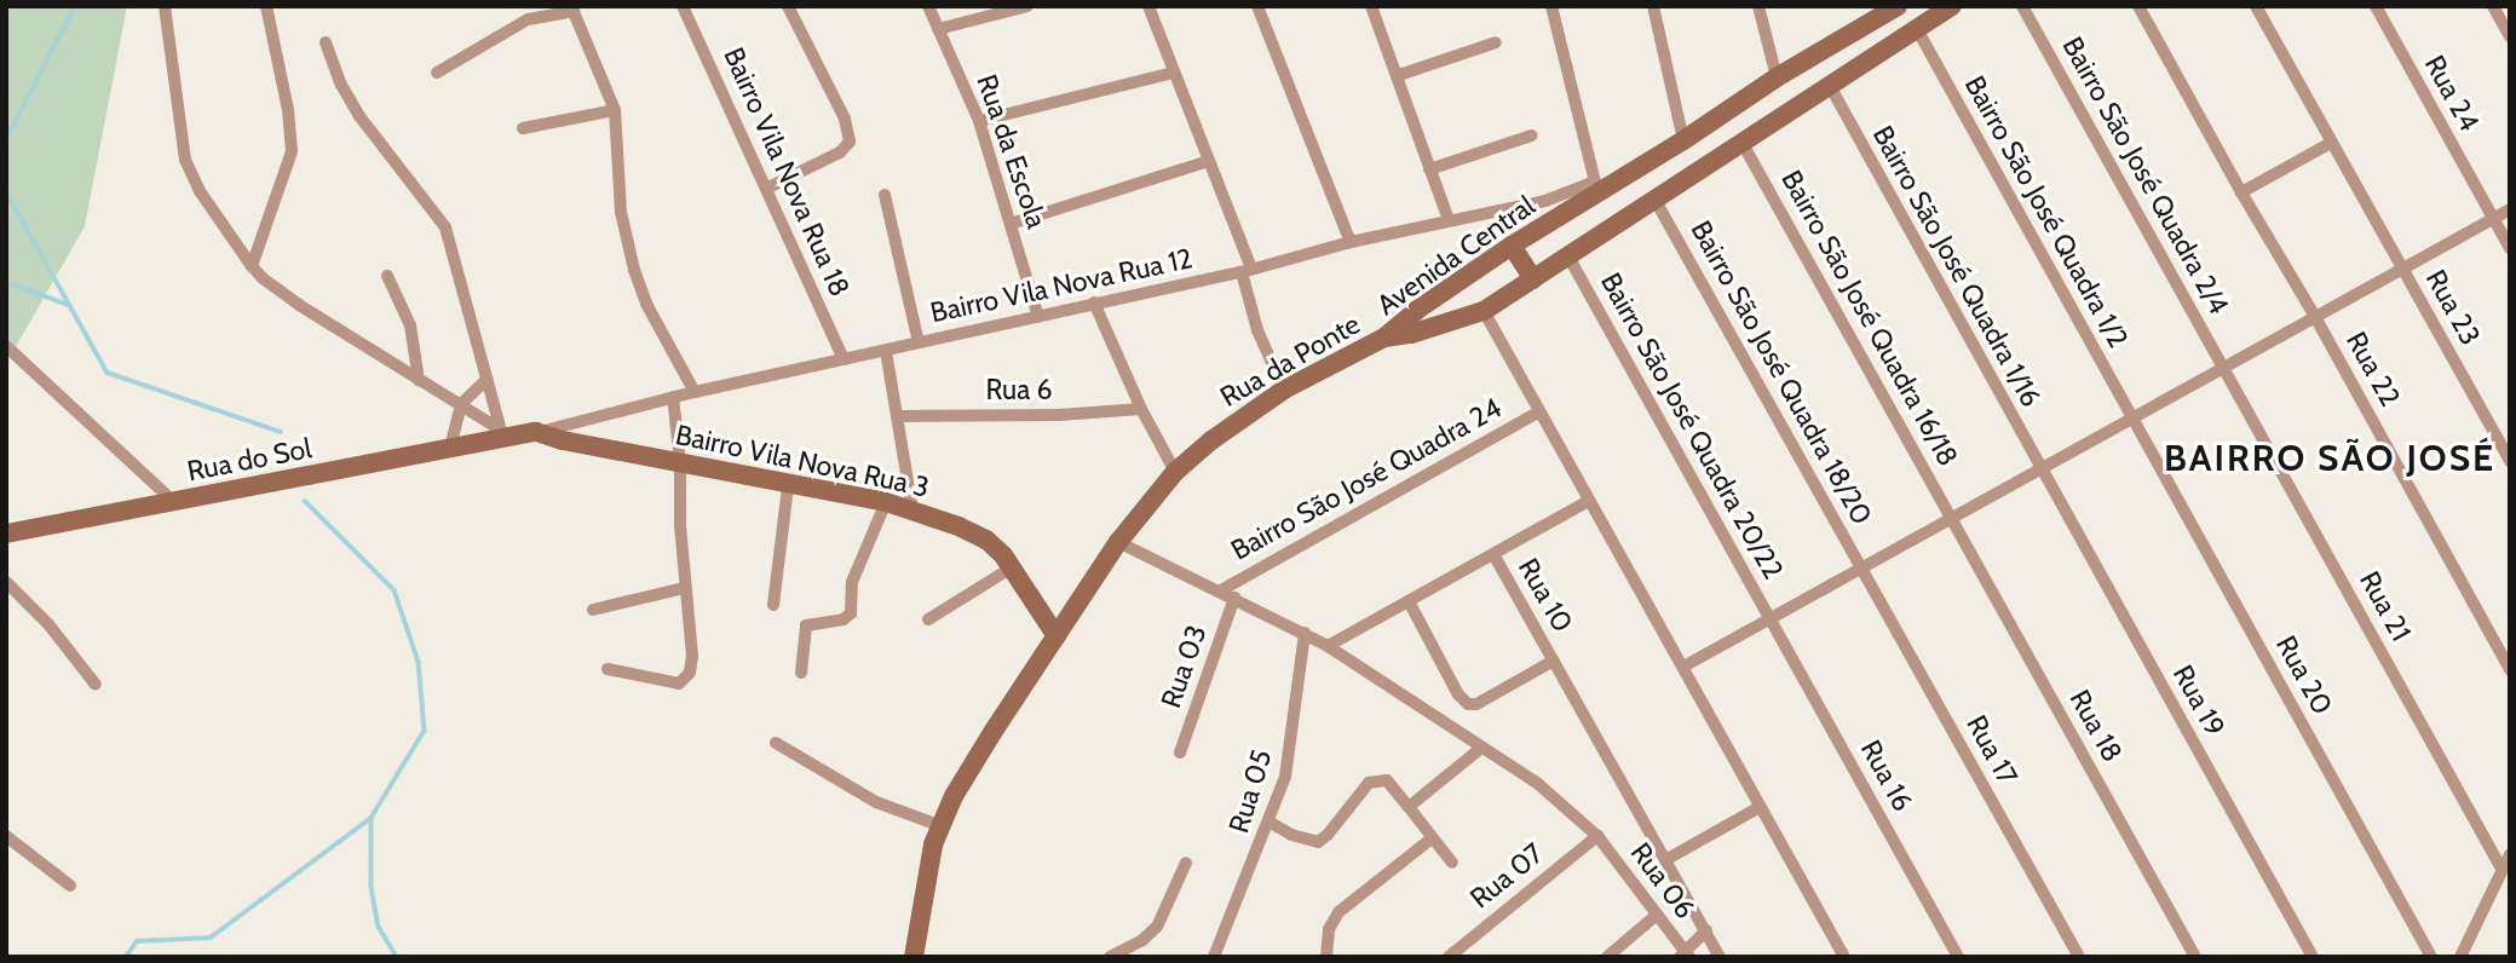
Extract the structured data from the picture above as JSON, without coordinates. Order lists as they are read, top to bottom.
{
  "streets": {
    "street": [
      "Rua 24",
      "Rua da Escola",
      "Bairro Vila Nova Rua 18",
      "Bairro São José Quadra 2/4",
      "Bairro São José Quadra 1/2",
      "Avenida Central",
      "Bairro São José Quadra 1/16",
      "Bairro Vila Nova Rua 12",
      "Rua 23",
      "Bairro São José Quadra 16/18",
      "Rua da Ponte",
      "Rua 22",
      "Bairro São José Quadra 18/20",
      "Rua 6",
      "Bairro São José Quadra 20/22",
      "Rua do Sol",
      "Bairro Vila Nova Rua 3",
      "Bairro São José Quadra 24",
      "Rua 10",
      "Rua 21",
      "Rua 03",
      "Rua 20",
      "Rua 19",
      "Rua 18",
      "Rua 17",
      "Rua 16",
      "Rua 05",
      "Rua 07",
      "Rua 06"
    ]
  },
  "crossings": [
    ["Rua da Escola", "Bairro Vila Nova Rua 12"],
    ["Bairro Vila Nova Rua 18", "Bairro Vila Nova Rua 12"],
    ["Bairro São José Quadra 2/4", "Rua 21"],
    ["Bairro São José Quadra 1/2", "Avenida Central"],
    ["Bairro São José Quadra 1/2", "Rua 20"],
    ["Avenida Central", "Bairro São José Quadra 1/16"],
    ["Avenida Central", "Bairro Vila Nova Rua 12"],
    ["Avenida Central", "Bairro São José Quadra 16/18"],
    ["Avenida Central", "Rua da Ponte"],
    ["Avenida Central", "Bairro São José Quadra 18/20"],
    ["Avenida Central", "Bairro São José Quadra 20/22"],
    ["Bairro São José Quadra 1/16", "Rua 19"],
    ["Bairro Vila Nova Rua 12", "Rua do Sol"],
    ["Bairro Vila Nova Rua 12", "Bairro Vila Nova Rua 3"],
    ["Bairro São José Quadra 16/18", "Rua 18"],
    ["Rua da Ponte", "Bairro Vila Nova Rua 3"],
    ["Rua da Ponte", "Rua 06"],
    ["Bairro São José Quadra 18/20", "Rua 17"],
    ["Bairro São José Quadra 20/22", "Rua 16"],
    ["Rua do Sol", "Bairro Vila Nova Rua 3"],
    ["Bairro São José Quadra 24", "Rua 06"],
    ["Rua 03", "Rua 06"],
    ["Rua 05", "Rua 06"],
    ["Rua 07", "Rua 06"]
  ],
  "districts": ["BAIRRO SÃO JOSÉ"]
}
